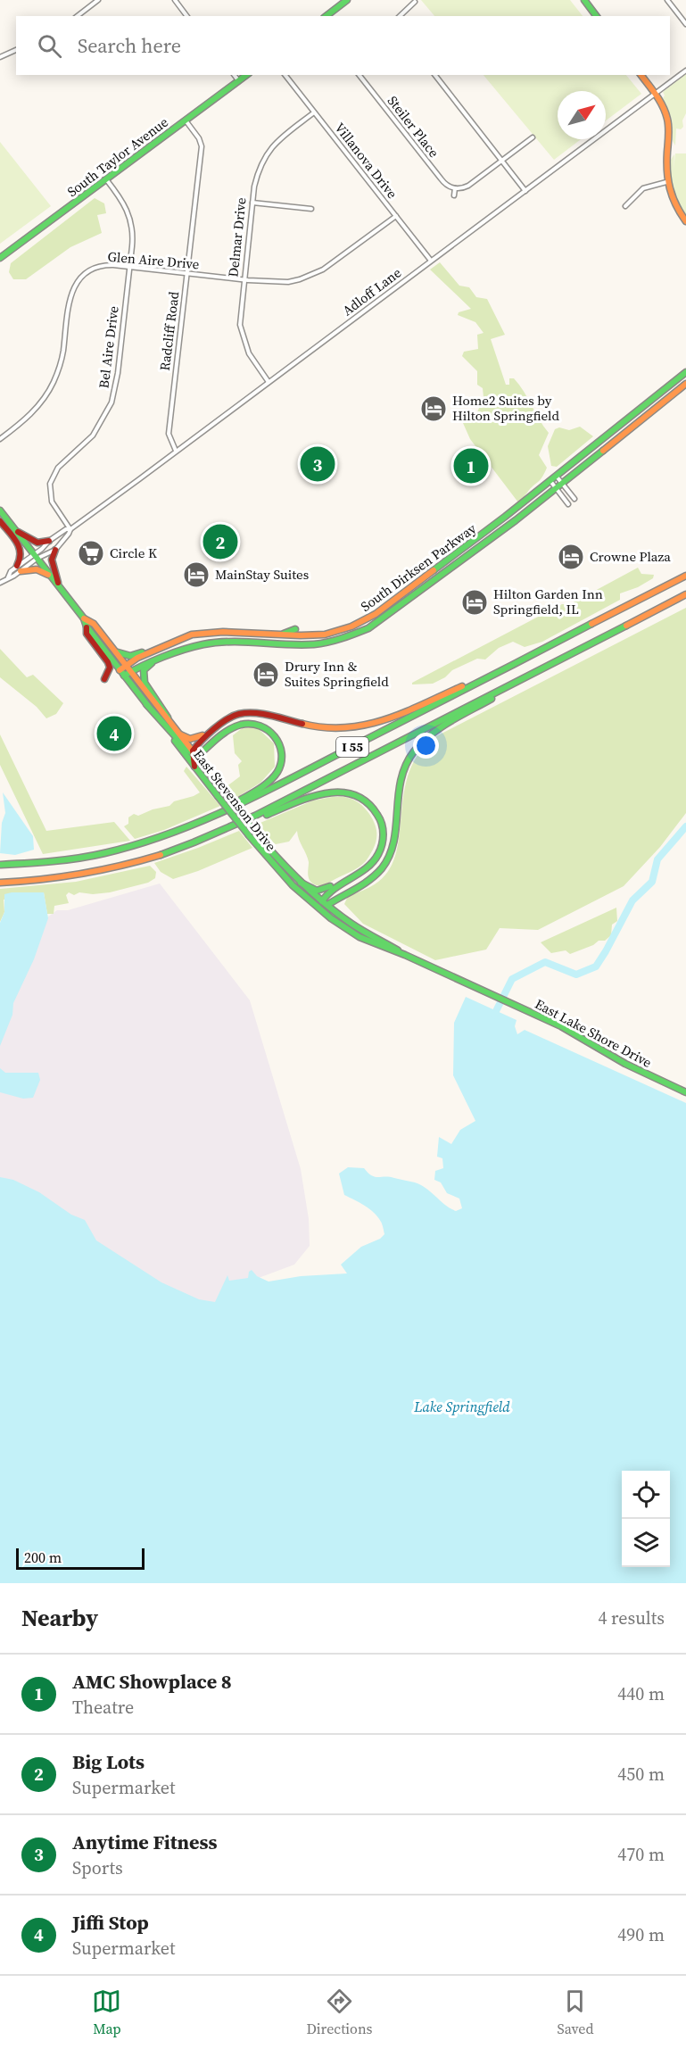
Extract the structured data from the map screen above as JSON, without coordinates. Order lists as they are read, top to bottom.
{
  "streets": {
    "main road": [
      "South Taylor Avenue",
      "South Dirksen Parkway",
      "I 55",
      "East Stevenson Drive",
      "East Lake Shore Drive"
    ],
    "street": [
      "Steiler Place",
      "Villanova Drive",
      "Delmar Drive",
      "Glen Aire Drive",
      "Adloff Lane",
      "Radcliff Road",
      "Bel Aire Drive"
    ]
  },
  "crossings": [
    ["South Taylor Avenue", "Radcliff Road"],
    ["South Taylor Avenue", "Bel Aire Drive"],
    ["Villanova Drive", "Delmar Drive"],
    ["Villanova Drive", "Glen Aire Drive"],
    ["Villanova Drive", "Adloff Lane"],
    ["Delmar Drive", "Glen Aire Drive"],
    ["Delmar Drive", "Adloff Lane"],
    ["Glen Aire Drive", "Radcliff Road"],
    ["Glen Aire Drive", "Bel Aire Drive"],
    ["Adloff Lane", "Radcliff Road"],
    ["Adloff Lane", "Bel Aire Drive"],
    ["Adloff Lane", "East Stevenson Drive"],
    ["South Dirksen Parkway", "East Stevenson Drive"],
    ["East Stevenson Drive", "East Lake Shore Drive"]
  ],
  "water": ["Lake Springfield"],
  "places": {
    "hotel": [
      "Home2 Suites by Hilton Springfield",
      "Crowne Plaza",
      "MainStay Suites",
      "Hilton Garden Inn Springfield, IL",
      "Drury Inn & Suites Springfield"
    ],
    "supermarket": ["Circle K"]
  },
  "scale_bar": "200 m",
  "north": "top right",
  "page": {
    "search": "Search here",
    "pins": [
      "3",
      "1",
      "2",
      "4"
    ],
    "scale": "200 m",
    "heading": ["Nearby", "4 results"],
    "list": [
      {
        "mark": "1",
        "name": "AMC Showplace 8",
        "note": "Theatre",
        "value": "440 m"
      },
      {
        "mark": "2",
        "name": "Big Lots",
        "note": "Supermarket",
        "value": "450 m"
      },
      {
        "mark": "3",
        "name": "Anytime Fitness",
        "note": "Sports",
        "value": "470 m"
      },
      {
        "mark": "4",
        "name": "Jiffi Stop",
        "note": "Supermarket",
        "value": "490 m"
      }
    ],
    "nav": ["Map", "Directions", "Saved"]
  }
}
